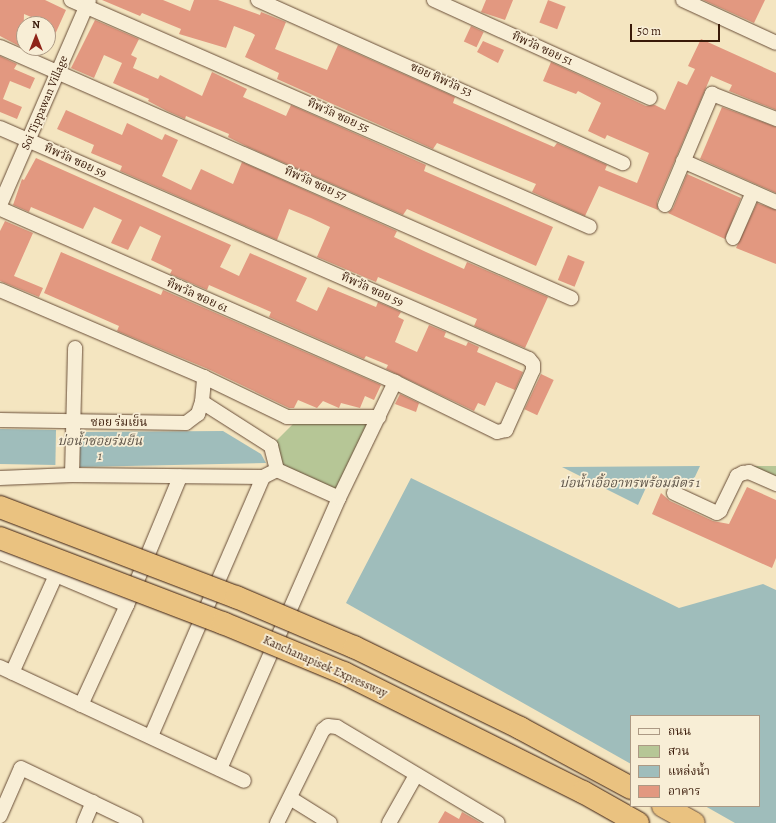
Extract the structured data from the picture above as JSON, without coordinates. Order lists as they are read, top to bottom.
{
  "streets": {
    "highway": ["Kanchanapisek Expressway"],
    "street": [
      "ทิพวัล ซอย 51",
      "ซอย ทิพวัล 53",
      "Soi Tippawan Village",
      "ทิพวัล ซอย 55",
      "ทิพวัล ซอย 59",
      "ทิพวัล ซอย 57",
      "ทิพวัล ซอย 61",
      "ซอย ร่มเย็น"
    ]
  },
  "crossings": [
    ["Soi Tippawan Village", "ทิพวัล ซอย 55"],
    ["Soi Tippawan Village", "ทิพวัล ซอย 59"],
    ["Soi Tippawan Village", "ทิพวัล ซอย 57"],
    ["ทิพวัล ซอย 59", "ทิพวัล ซอย 61"]
  ],
  "water": ["บ่อน้ำซอยร่มย็น 1", "บ่อน้ำเอื้ออาทรพร้อมมิตร 1"],
  "legend": [
    "ถนน",
    "สวน",
    "แหล่งน้ำ",
    "อาคาร"
  ],
  "scale_bar": "50 m",
  "north": "top"
}
